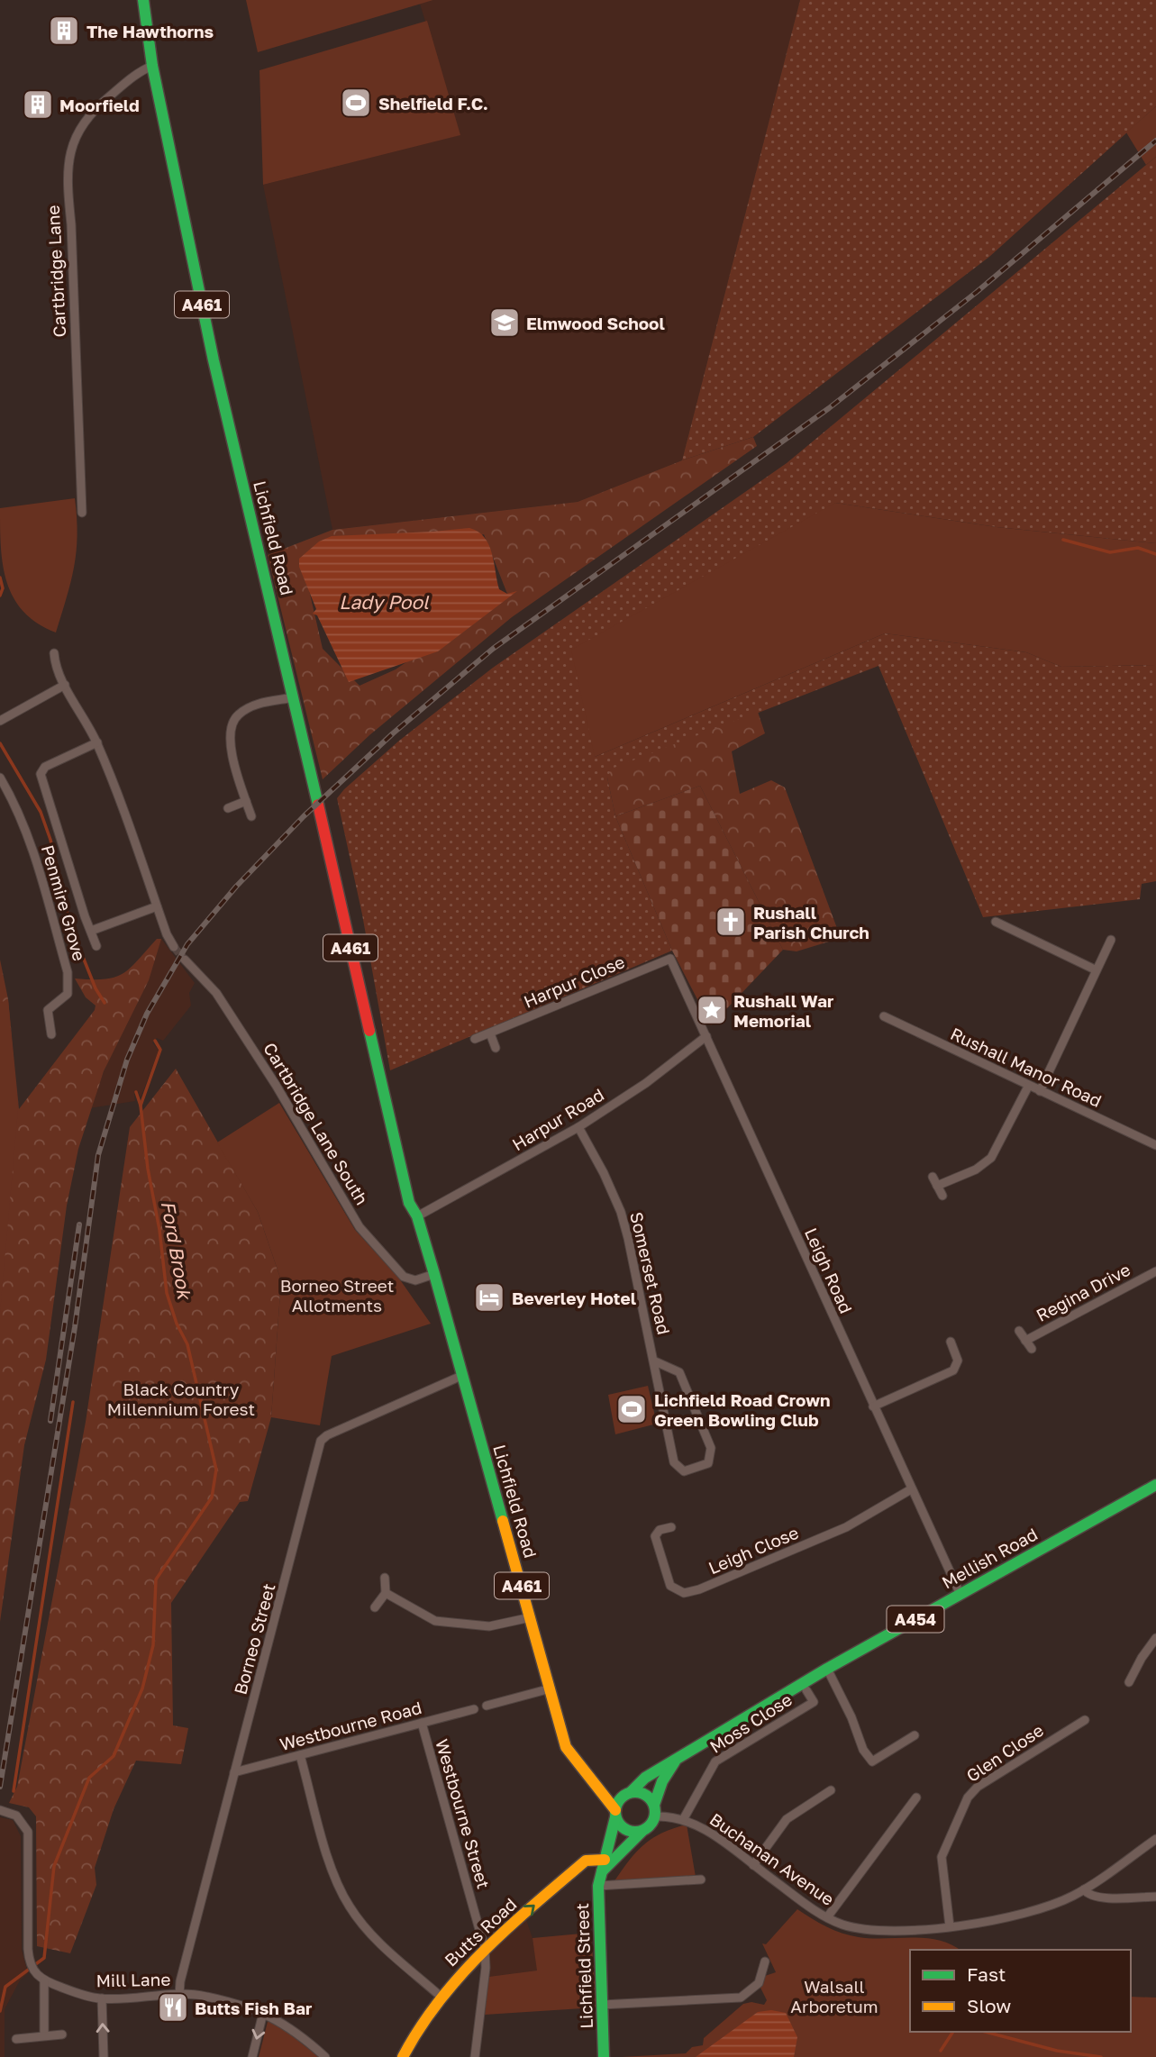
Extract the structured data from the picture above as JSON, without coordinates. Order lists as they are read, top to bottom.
{
  "streets": {
    "main road": [
      "A461",
      "Lichfield Road",
      "Mellish Road",
      "A454",
      "Butts Road",
      "Lichfield Street"
    ],
    "street": [
      "Cartbridge Lane",
      "Penmire Grove",
      "Harpur Close",
      "Rushall Manor Road",
      "Harpur Road",
      "Cartbridge Lane South",
      "Leigh Road",
      "Somerset Road",
      "Regina Drive",
      "Leigh Close",
      "Borneo Street",
      "Moss Close",
      "Westbourne Road",
      "Glen Close",
      "Westbourne Street",
      "Buchanan Avenue",
      "Mill Lane"
    ]
  },
  "crossings": [
    ["Cartbridge Lane", "Lichfield Road"],
    ["Lichfield Road", "Harpur Road"],
    ["Lichfield Road", "Cartbridge Lane South"],
    ["Lichfield Road", "Mellish Road"],
    ["Lichfield Road", "Borneo Street"],
    ["Lichfield Road", "Buchanan Avenue"],
    ["Lichfield Road", "Lichfield Street"],
    ["Harpur Close", "Leigh Road"],
    ["Harpur Road", "Leigh Road"],
    ["Harpur Road", "Somerset Road"],
    ["Leigh Road", "Leigh Close"],
    ["Leigh Road", "Mellish Road"],
    ["Mellish Road", "Buchanan Avenue"],
    ["Mellish Road", "Lichfield Street"],
    ["Borneo Street", "Westbourne Road"],
    ["Borneo Street", "Mill Lane"],
    ["Moss Close", "Buchanan Avenue"],
    ["Westbourne Road", "Westbourne Street"],
    ["Glen Close", "Buchanan Avenue"],
    ["Westbourne Street", "Butts Road"],
    ["Buchanan Avenue", "Lichfield Street"],
    ["Butts Road", "Lichfield Street"]
  ],
  "one_way": ["Butts Road"],
  "water": ["Lady Pool", "Ford Brook"],
  "parks": ["Borneo Street Allotments", "Black Country Millennium Forest", "Walsall Arboretum"],
  "places": {
    "building": ["The Hawthorns", "Moorfield"],
    "sports": ["Shelfield F.C.", "Lichfield Road Crown Green Bowling Club"],
    "school or university": ["Elmwood School"],
    "church": ["Rushall Parish Church"],
    "place": ["Rushall War Memorial"],
    "hotel": ["Beverley Hotel"],
    "restaurant": ["Butts Fish Bar"]
  },
  "legend": ["Fast", "Slow"]
}
